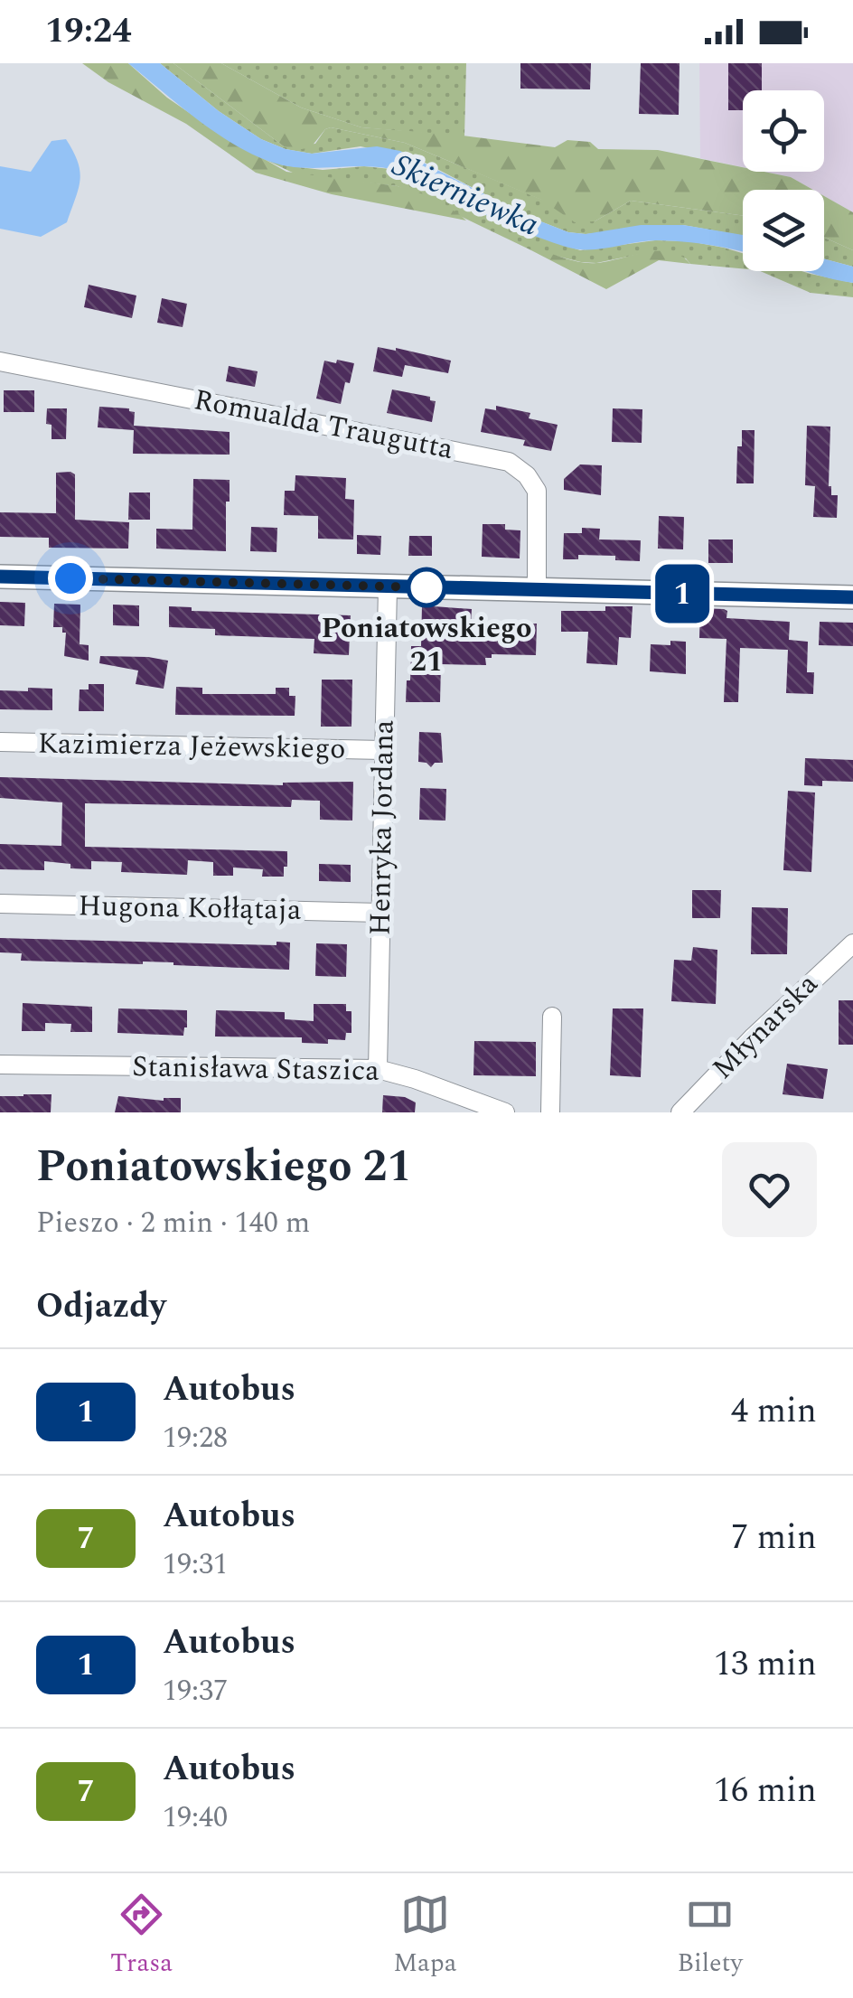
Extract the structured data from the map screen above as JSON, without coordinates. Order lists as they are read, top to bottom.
{
  "streets": {
    "street": [
      "Romualda Traugutta",
      "Kazimierza Jeżewskiego",
      "Henryka Jordana",
      "Hugona Kołłątaja",
      "Młynarska",
      "Stanisława Staszica"
    ]
  },
  "crossings": [
    ["Kazimierza Jeżewskiego", "Henryka Jordana"],
    ["Henryka Jordana", "Hugona Kołłątaja"],
    ["Henryka Jordana", "Stanisława Staszica"]
  ],
  "water": ["Skierniewka"],
  "places": ["Poniatowskiego 21"],
  "lines": ["bus line 1"],
  "page": {
    "status": "19:24",
    "on_map": "1",
    "heading": [
      ["Poniatowskiego 21", "Pieszo · 2 min · 140 m"],
      "Odjazdy"
    ],
    "list": [
      {
        "mark": "1",
        "name": "Autobus",
        "note": "19:28",
        "value": "4 min"
      },
      {
        "mark": "7",
        "name": "Autobus",
        "note": "19:31",
        "value": "7 min"
      },
      {
        "mark": "1",
        "name": "Autobus",
        "note": "19:37",
        "value": "13 min"
      },
      {
        "mark": "7",
        "name": "Autobus",
        "note": "19:40",
        "value": "16 min"
      }
    ],
    "tabs": ["Trasa", "Mapa", "Bilety"]
  }
}
